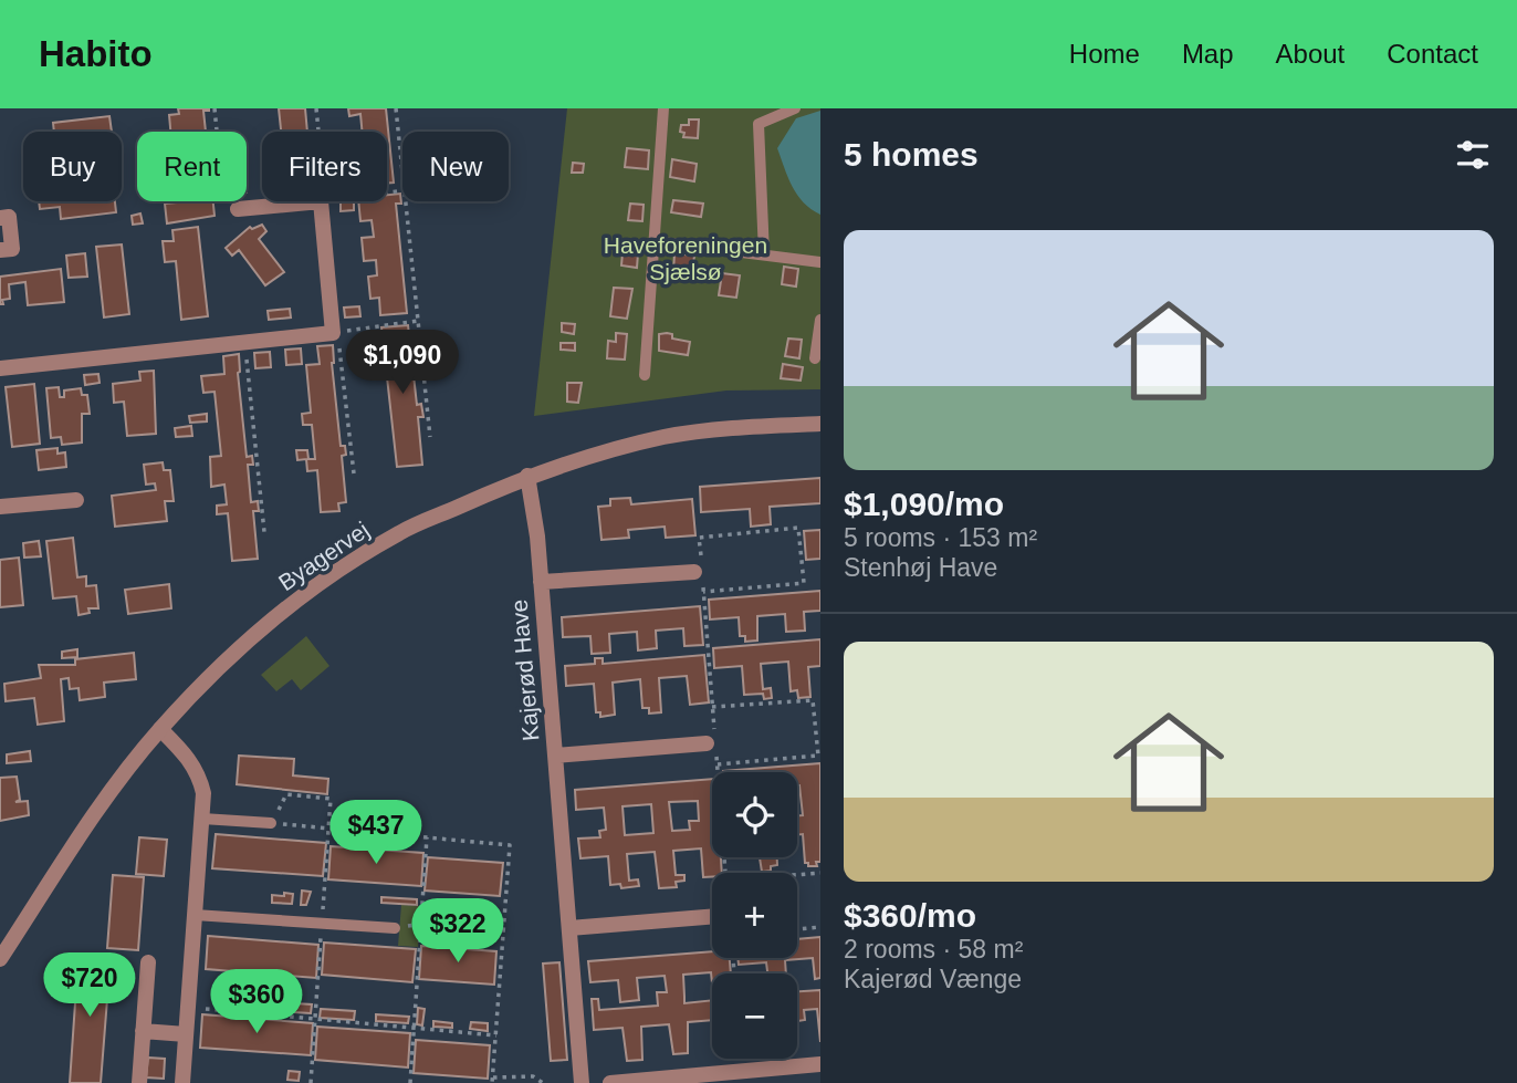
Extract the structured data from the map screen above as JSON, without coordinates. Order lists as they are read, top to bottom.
{
  "streets": {
    "street": ["Byagervej", "Kajerød Have"]
  },
  "crossings": [
    ["Byagervej", "Kajerød Have"]
  ],
  "parks": ["Haveforeningen Sjælsø"],
  "page": {
    "header": "Habito",
    "nav": [
      "Home",
      "Map",
      "About",
      "Contact"
    ],
    "heading": "5 homes",
    "chip": [
      "Buy",
      "Rent",
      "Filters",
      "New"
    ],
    "list": [
      {
        "name": "$1,090/mo",
        "note": "5 rooms · 153 m² · Stenhøj Have"
      },
      {
        "name": "$360/mo",
        "note": "2 rooms · 58 m² · Kajerød Vænge"
      }
    ],
    "price": [
      "$1,090",
      "$437",
      "$322",
      "$720",
      "$360"
    ],
    "map_buttons": ["+", "−"]
  }
}
